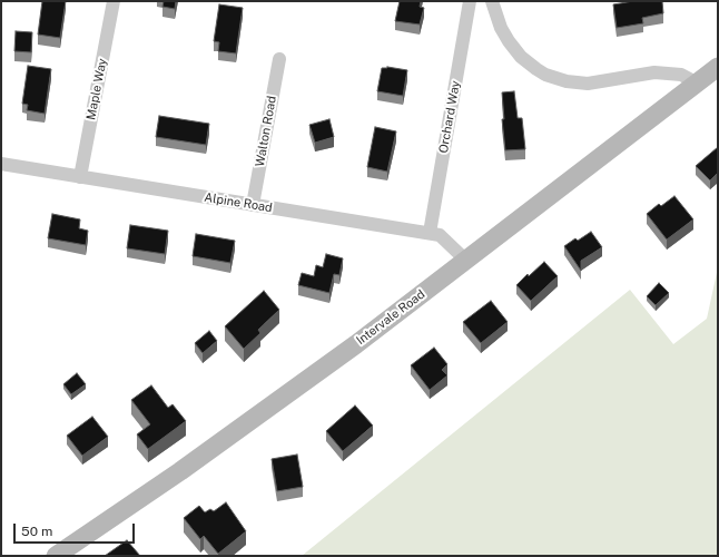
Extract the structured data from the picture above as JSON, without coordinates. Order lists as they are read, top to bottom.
{
  "streets": {
    "street": [
      "Maple Way",
      "Orchard Way",
      "Walton Road",
      "Alpine Road",
      "Intervale Road"
    ]
  },
  "crossings": [
    ["Maple Way", "Alpine Road"],
    ["Orchard Way", "Alpine Road"],
    ["Walton Road", "Alpine Road"],
    ["Alpine Road", "Intervale Road"]
  ],
  "scale_bar": "50 m"
}
